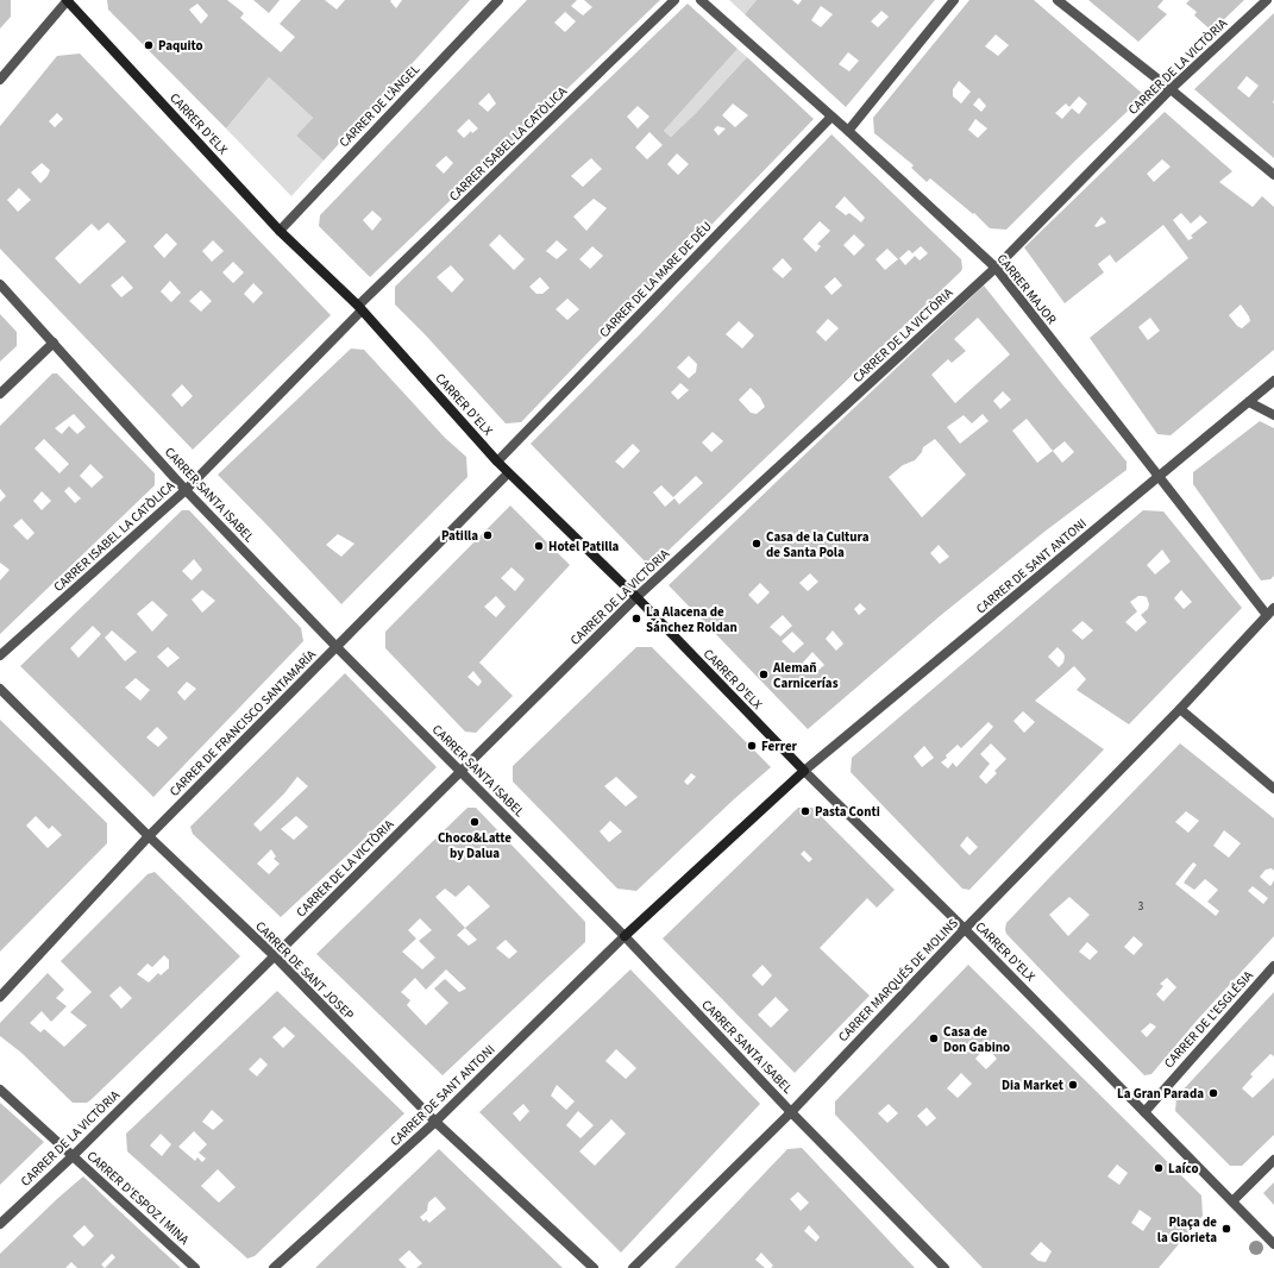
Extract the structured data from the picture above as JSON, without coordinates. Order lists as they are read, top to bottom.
{
  "streets": {
    "street": [
      "CARRER DE LA VICTÒRIA",
      "CARRER DE L'ÀNGEL",
      "CARRER D'ELX",
      "CARRER ISABEL LA CATÒLICA",
      "CARRER DE LA MARE DE DÉU",
      "CARRER MAJOR",
      "CARRER SANTA ISABEL",
      "CARRER DE SANT ANTONI",
      "CARRER DE FRANCISCO SANTAMARÍA",
      "CARRER DE SANT JOSEP",
      "CARRER MARQUÉS DE MOLINS",
      "CARRER DE L'ESGLÉSIA",
      "CARRER D'ESPOZ I MINA"
    ]
  },
  "crossings": [
    ["CARRER DE LA VICTÒRIA", "CARRER D'ELX"],
    ["CARRER DE LA VICTÒRIA", "CARRER MAJOR"],
    ["CARRER DE LA VICTÒRIA", "CARRER SANTA ISABEL"],
    ["CARRER DE LA VICTÒRIA", "CARRER DE SANT JOSEP"],
    ["CARRER DE LA VICTÒRIA", "CARRER D'ESPOZ I MINA"],
    ["CARRER DE L'ÀNGEL", "CARRER D'ELX"],
    ["CARRER D'ELX", "CARRER ISABEL LA CATÒLICA"],
    ["CARRER D'ELX", "CARRER DE LA MARE DE DÉU"],
    ["CARRER D'ELX", "CARRER DE SANT ANTONI"],
    ["CARRER D'ELX", "CARRER DE FRANCISCO SANTAMARÍA"],
    ["CARRER D'ELX", "CARRER MARQUÉS DE MOLINS"],
    ["CARRER D'ELX", "CARRER DE L'ESGLÉSIA"],
    ["CARRER ISABEL LA CATÒLICA", "CARRER SANTA ISABEL"],
    ["CARRER DE LA MARE DE DÉU", "CARRER MAJOR"],
    ["CARRER MAJOR", "CARRER DE SANT ANTONI"],
    ["CARRER MAJOR", "CARRER MARQUÉS DE MOLINS"],
    ["CARRER SANTA ISABEL", "CARRER DE SANT ANTONI"],
    ["CARRER SANTA ISABEL", "CARRER DE FRANCISCO SANTAMARÍA"],
    ["CARRER SANTA ISABEL", "CARRER MARQUÉS DE MOLINS"],
    ["CARRER DE SANT ANTONI", "CARRER DE SANT JOSEP"],
    ["CARRER DE FRANCISCO SANTAMARÍA", "CARRER DE SANT JOSEP"]
  ],
  "places": [
    "Paquito",
    "Patilla",
    "Casa de la Cultura de Santa Pola",
    "Hotel Patilla",
    "La Alacena de Sánchez Roldan",
    "Alemañ Carnicerías",
    "Ferrer",
    "Pasta Conti",
    "Choco&Latte by Dalua",
    "Casa de Don Gabino",
    "Dia Market",
    "La Gran Parada",
    "Laíco",
    "Plaça de la Glorieta"
  ],
  "house_numbers": ["3"]
}
